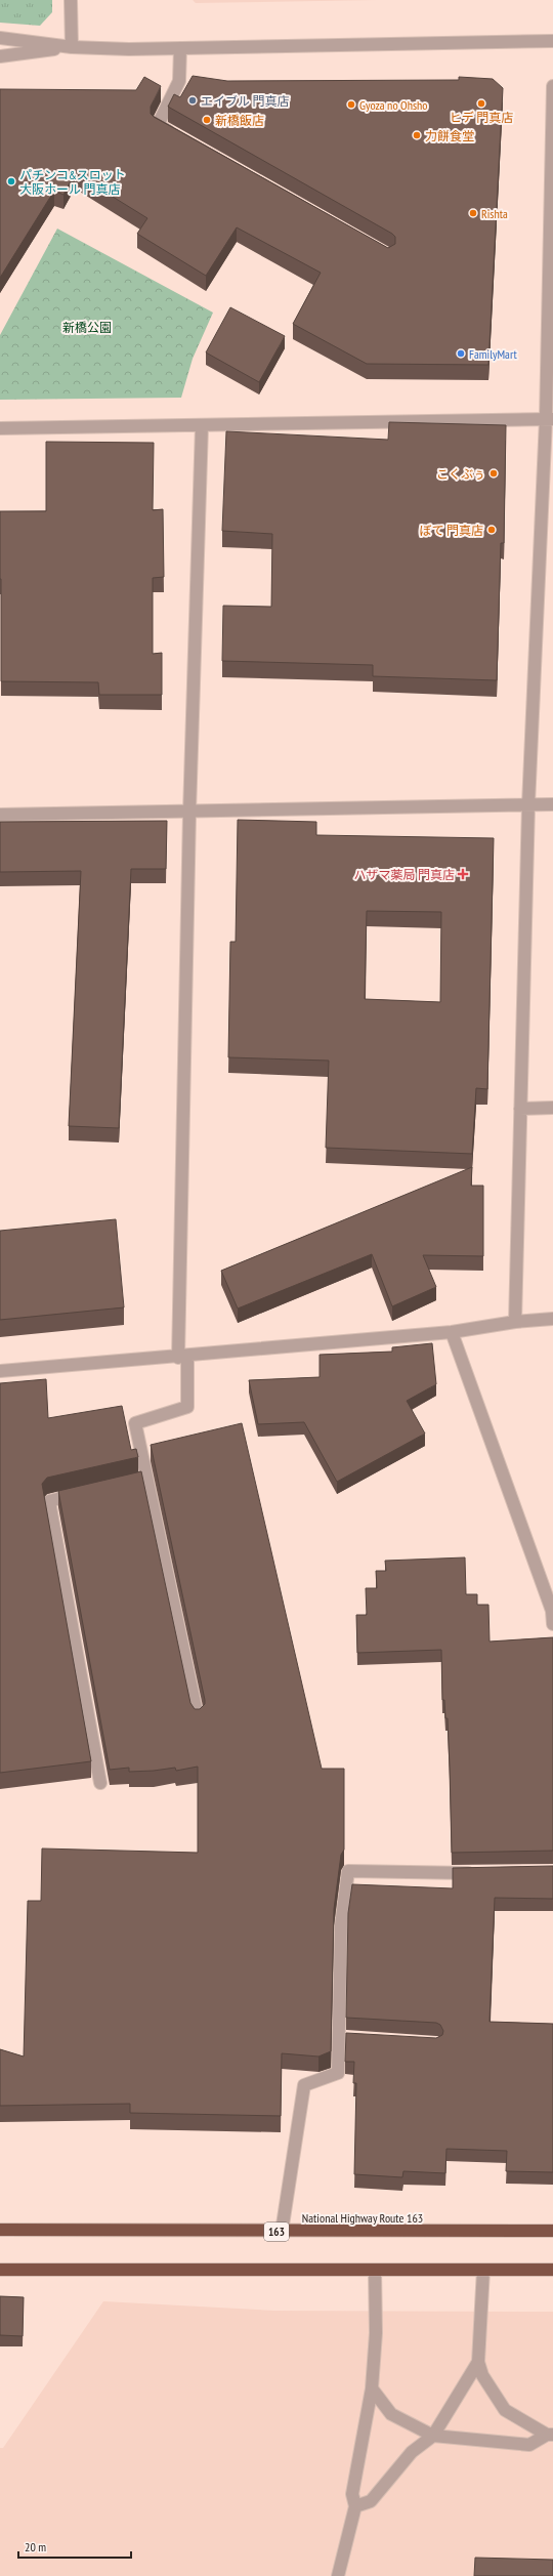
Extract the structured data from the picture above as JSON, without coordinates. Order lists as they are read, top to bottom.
{
  "streets": {
    "highway": ["National Highway Route 163", "163"]
  },
  "parks": ["新橋公園"],
  "places": {
    "other": [
      "エイブル 門真店",
      "ヒデ 門真店",
      "Gyoza no Ohsho",
      "新橋飯店",
      "力餅食堂",
      "パチンコ&スロット 大阪ホール 門真店",
      "Rishta",
      "FamilyMart",
      "こくぶぅ",
      "ぼて 門真店"
    ],
    "health": ["ハザマ薬局 門真店"]
  },
  "scale_bar": "20 m"
}
